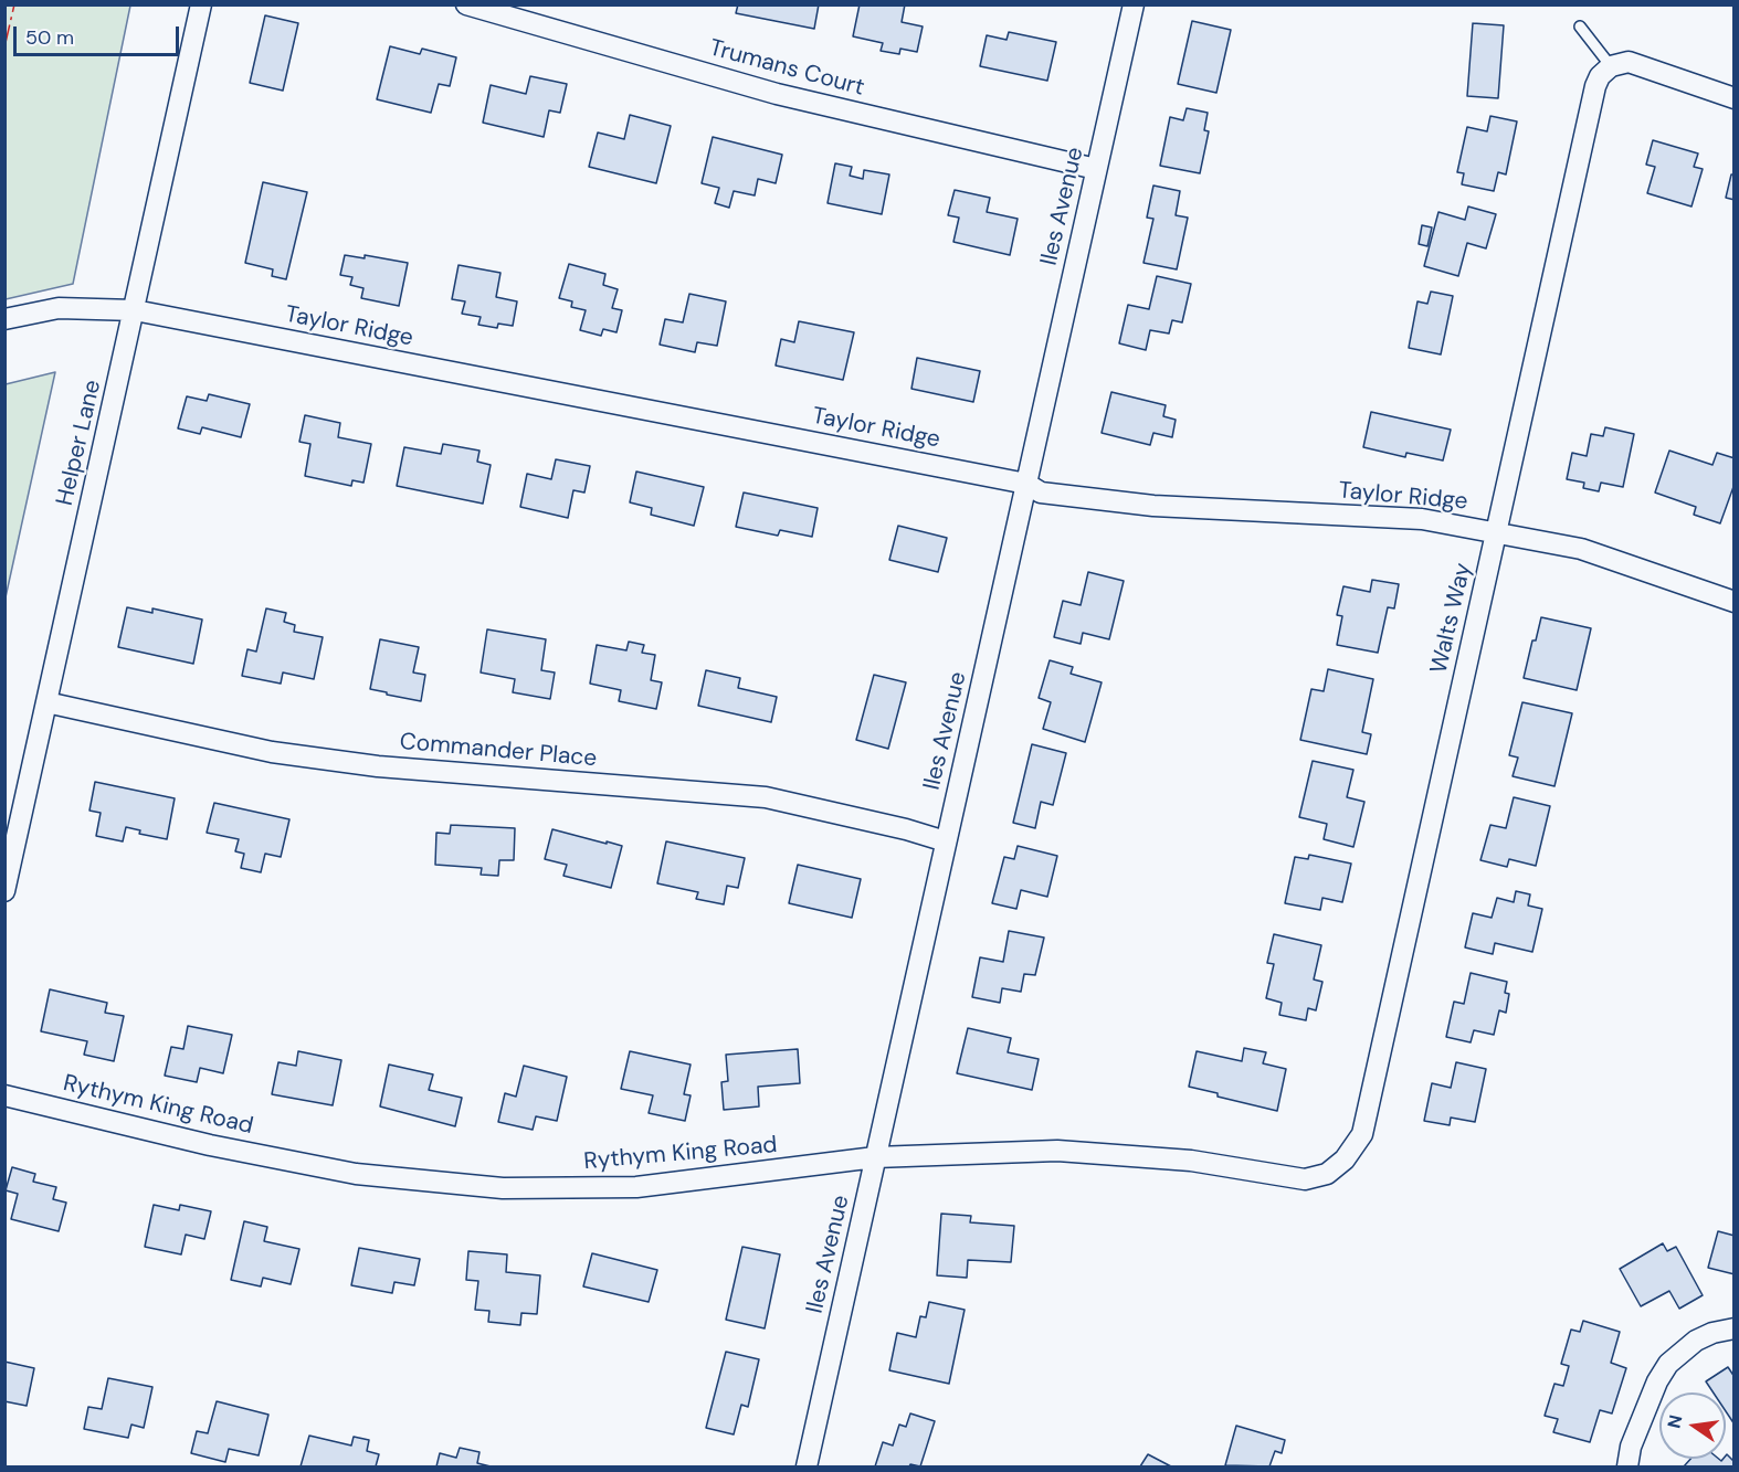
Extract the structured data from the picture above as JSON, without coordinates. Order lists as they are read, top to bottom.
{
  "streets": {
    "street": [
      "Trumans Court",
      "Iles Avenue",
      "Taylor Ridge",
      "Helper Lane",
      "Walts Way",
      "Commander Place",
      "Rythym King Road"
    ]
  },
  "crossings": [
    ["Trumans Court", "Iles Avenue"],
    ["Iles Avenue", "Taylor Ridge"],
    ["Iles Avenue", "Commander Place"],
    ["Iles Avenue", "Rythym King Road"],
    ["Taylor Ridge", "Helper Lane"],
    ["Taylor Ridge", "Walts Way"],
    ["Helper Lane", "Commander Place"],
    ["Walts Way", "Rythym King Road"]
  ],
  "scale_bar": "50 m",
  "north": "left"
}
